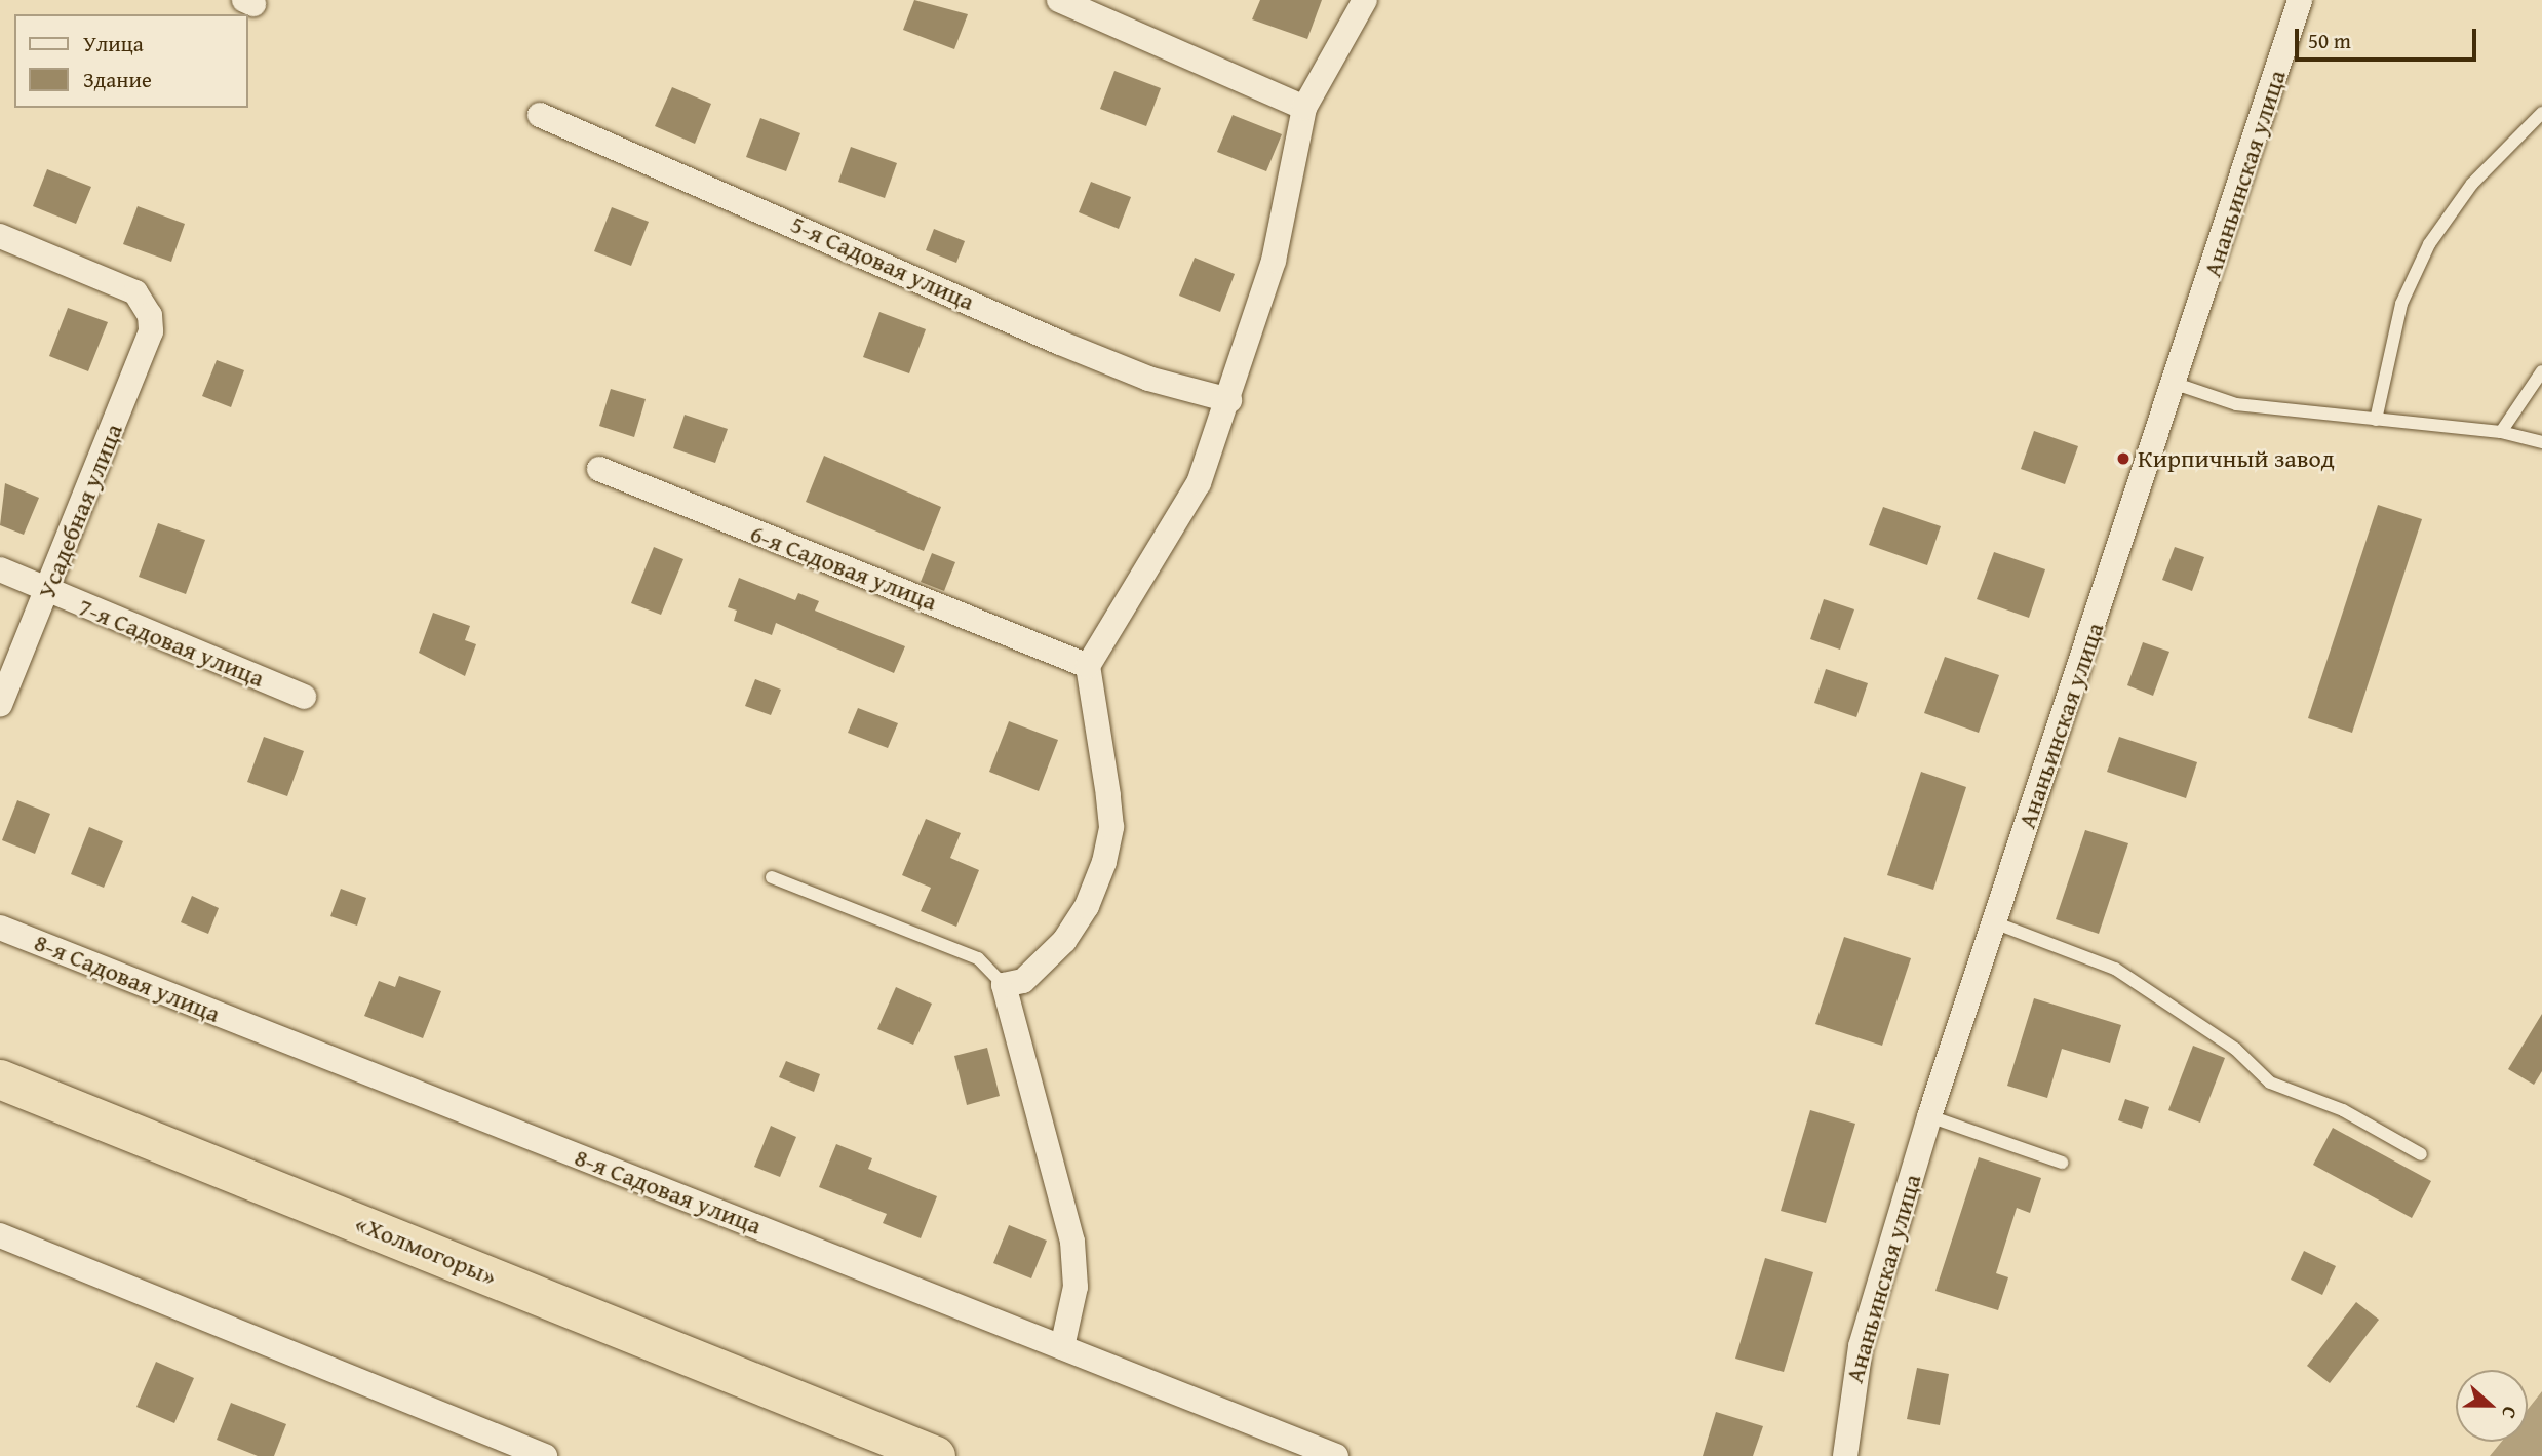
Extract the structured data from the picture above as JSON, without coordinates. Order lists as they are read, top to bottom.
{
  "streets": {
    "highway": ["«Холмогоры»"],
    "street": [
      "Ананьинская улица",
      "5-я Садовая улица",
      "Усадебная улица",
      "6-я Садовая улица",
      "7-я Садовая улица",
      "8-я Садовая улица"
    ]
  },
  "crossings": [
    ["Усадебная улица", "7-я Садовая улица"]
  ],
  "places": ["Кирпичный завод"],
  "legend": ["Улица", "Здание"],
  "scale_bar": "50 m",
  "north": "right"
}
